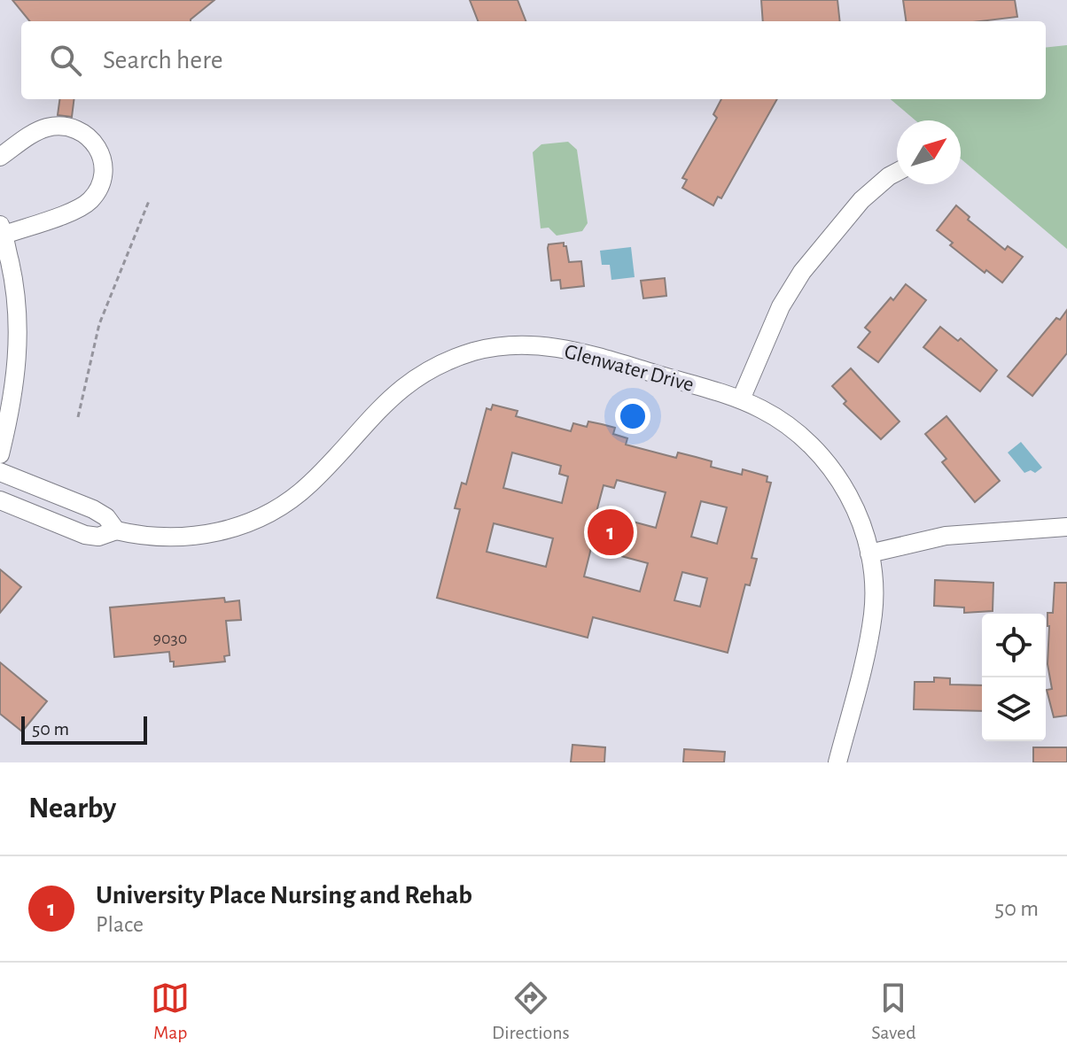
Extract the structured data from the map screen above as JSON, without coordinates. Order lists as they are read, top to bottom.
{
  "streets": {
    "street": ["Glenwater Drive"]
  },
  "house_numbers": ["9030"],
  "scale_bar": "50 m",
  "north": "top right",
  "page": {
    "search": "Search here",
    "pins": "1",
    "scale": "50 m",
    "heading": "Nearby",
    "list": [
      {
        "mark": "1",
        "name": "University Place Nursing and Rehab",
        "note": "Place",
        "value": "50 m"
      }
    ],
    "nav": ["Map", "Directions", "Saved"]
  }
}
